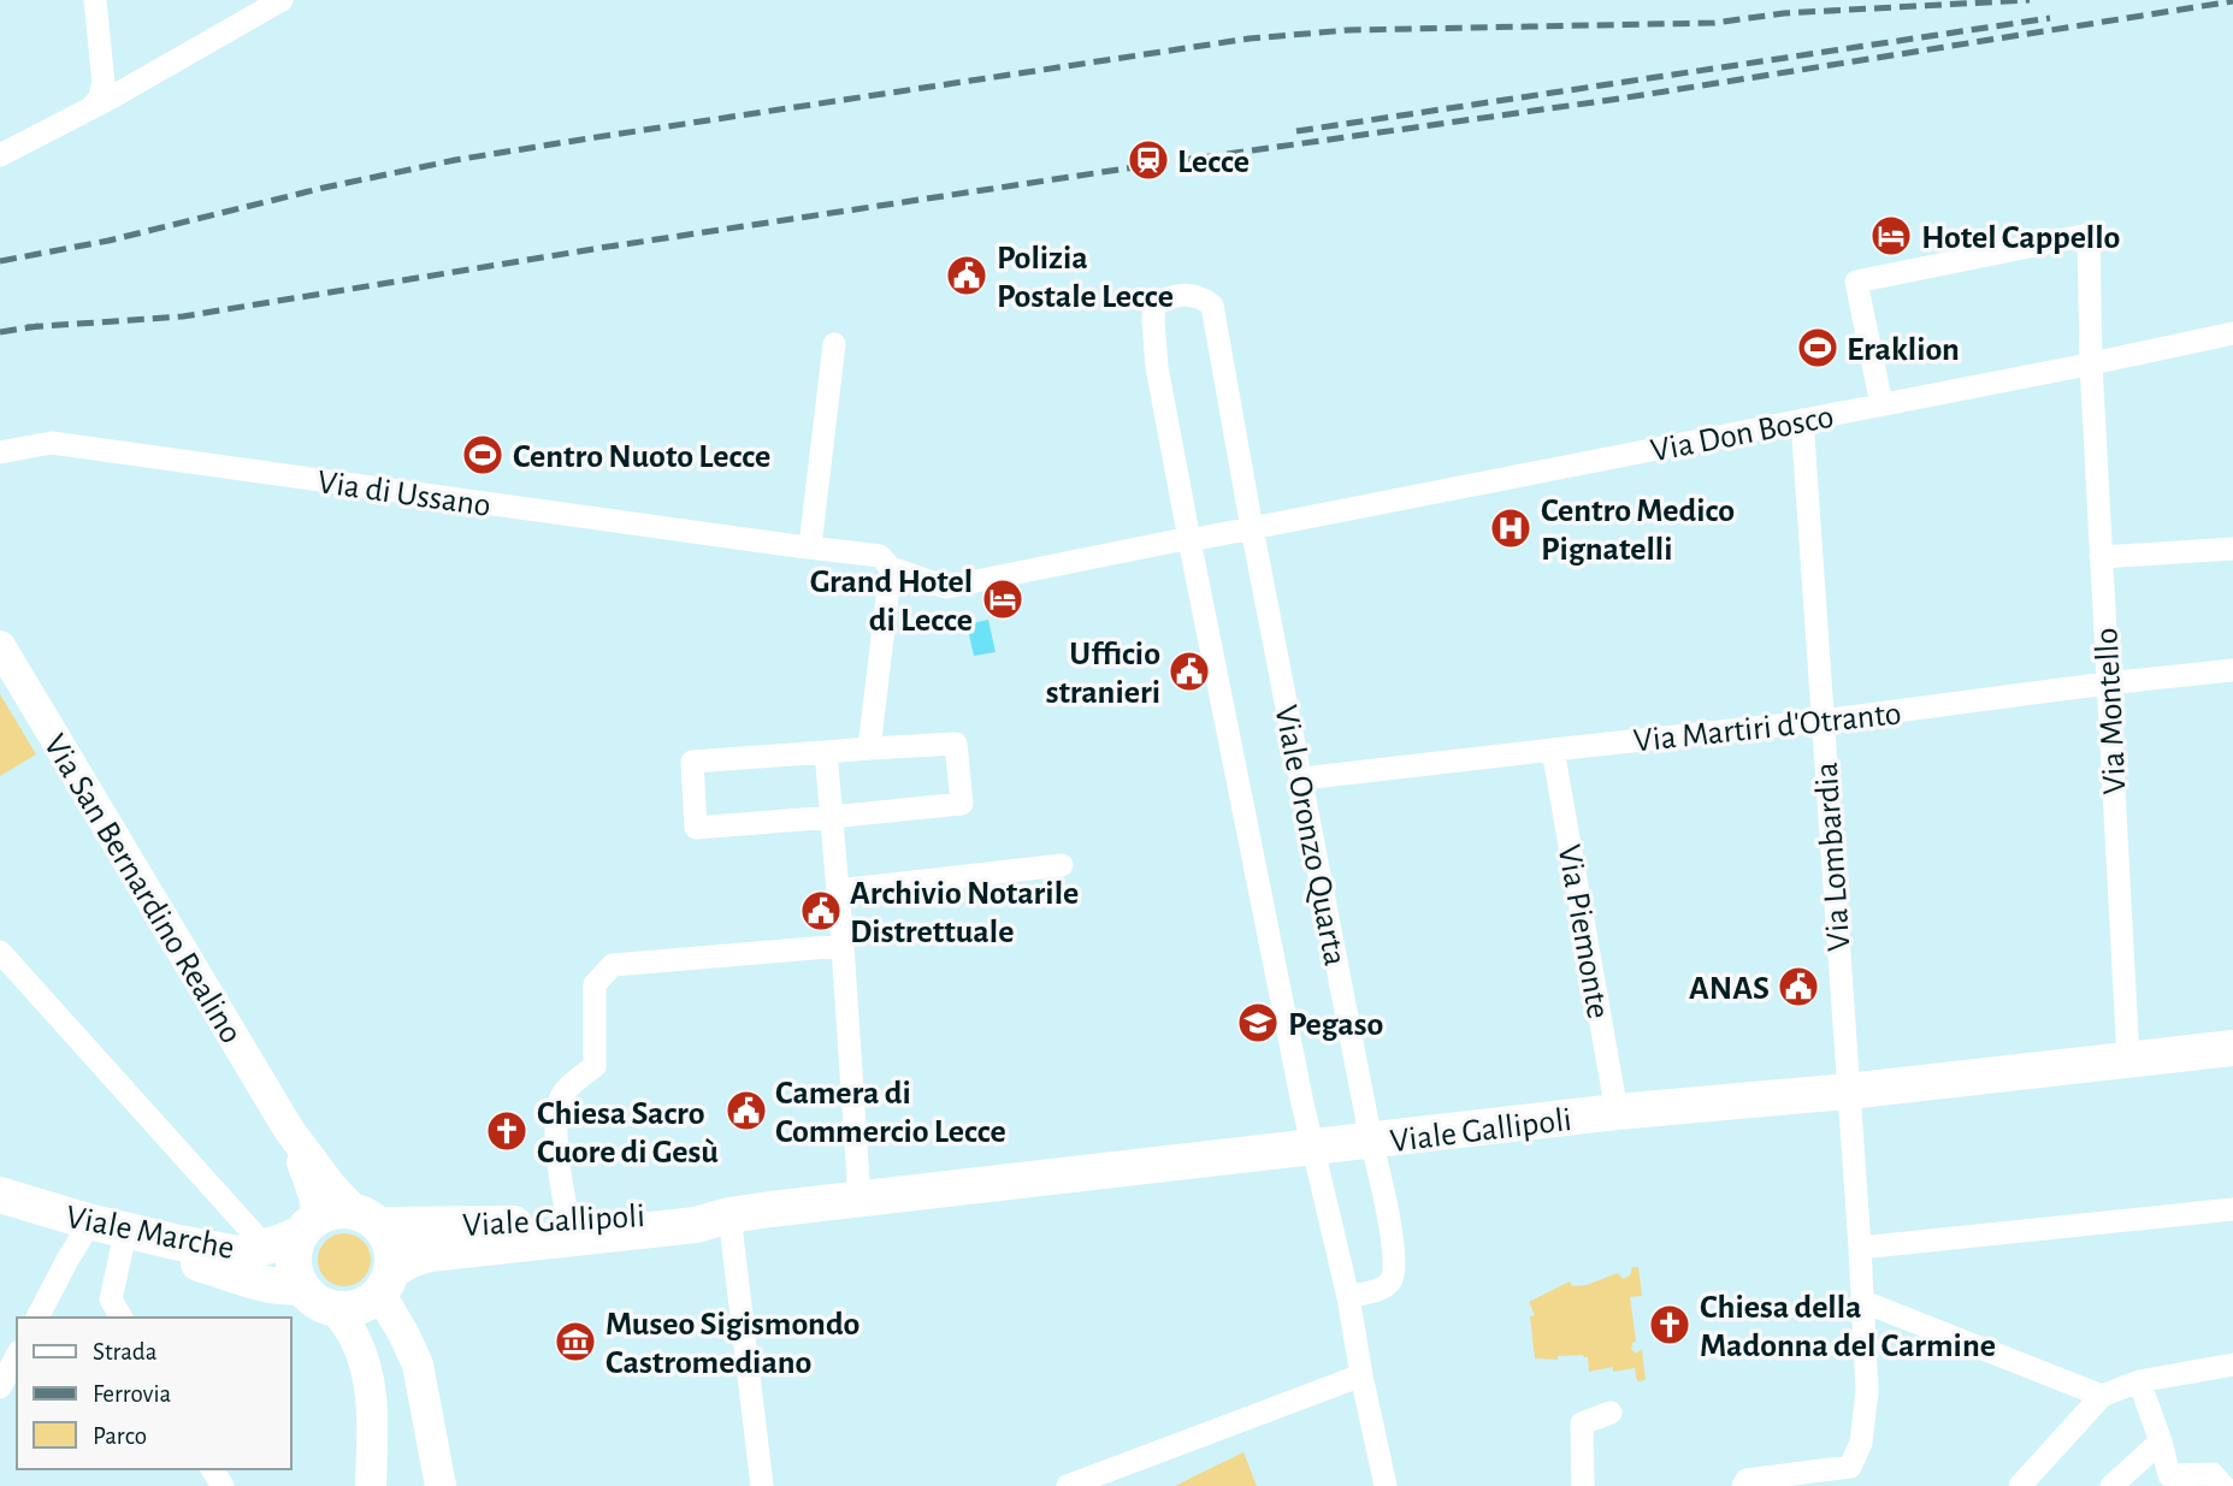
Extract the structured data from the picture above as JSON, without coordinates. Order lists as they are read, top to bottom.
{
  "streets": {
    "main road": ["Via San Bernardino Realino", "Viale Gallipoli", "Viale Marche"],
    "street": [
      "Via Don Bosco",
      "Via di Ussano",
      "Via Montello",
      "Via Martiri d'Otranto",
      "Viale Oronzo Quarta",
      "Via Lombardia",
      "Via Piemonte"
    ]
  },
  "crossings": [
    ["Via Don Bosco", "Via Montello"],
    ["Via Don Bosco", "Viale Oronzo Quarta"],
    ["Via Don Bosco", "Via Lombardia"],
    ["Via di Ussano", "Viale Oronzo Quarta"],
    ["Via Montello", "Via Martiri d'Otranto"],
    ["Via Montello", "Viale Gallipoli"],
    ["Via Martiri d'Otranto", "Viale Oronzo Quarta"],
    ["Via Martiri d'Otranto", "Via Lombardia"],
    ["Via Martiri d'Otranto", "Via Piemonte"],
    ["Viale Oronzo Quarta", "Viale Gallipoli"],
    ["Via Lombardia", "Viale Gallipoli"],
    ["Via San Bernardino Realino", "Viale Gallipoli"],
    ["Via San Bernardino Realino", "Viale Marche"],
    ["Via Piemonte", "Viale Gallipoli"],
    ["Viale Gallipoli", "Viale Marche"]
  ],
  "places": {
    "station": ["Lecce"],
    "hotel": ["Hotel Cappello", "Grand Hotel di Lecce"],
    "public building": [
      "Polizia Postale Lecce",
      "Ufficio stranieri",
      "Archivio Notarile Distrettuale",
      "ANAS",
      "Camera di Commercio Lecce"
    ],
    "sports": ["Eraklion", "Centro Nuoto Lecce"],
    "hospital": ["Centro Medico Pignatelli"],
    "school or university": ["Pegaso"],
    "church": ["Chiesa Sacro Cuore di Gesù", "Chiesa della Madonna del Carmine"],
    "museum": ["Museo Sigismondo Castromediano"]
  },
  "legend": ["Strada", "Ferrovia", "Parco"]
}
